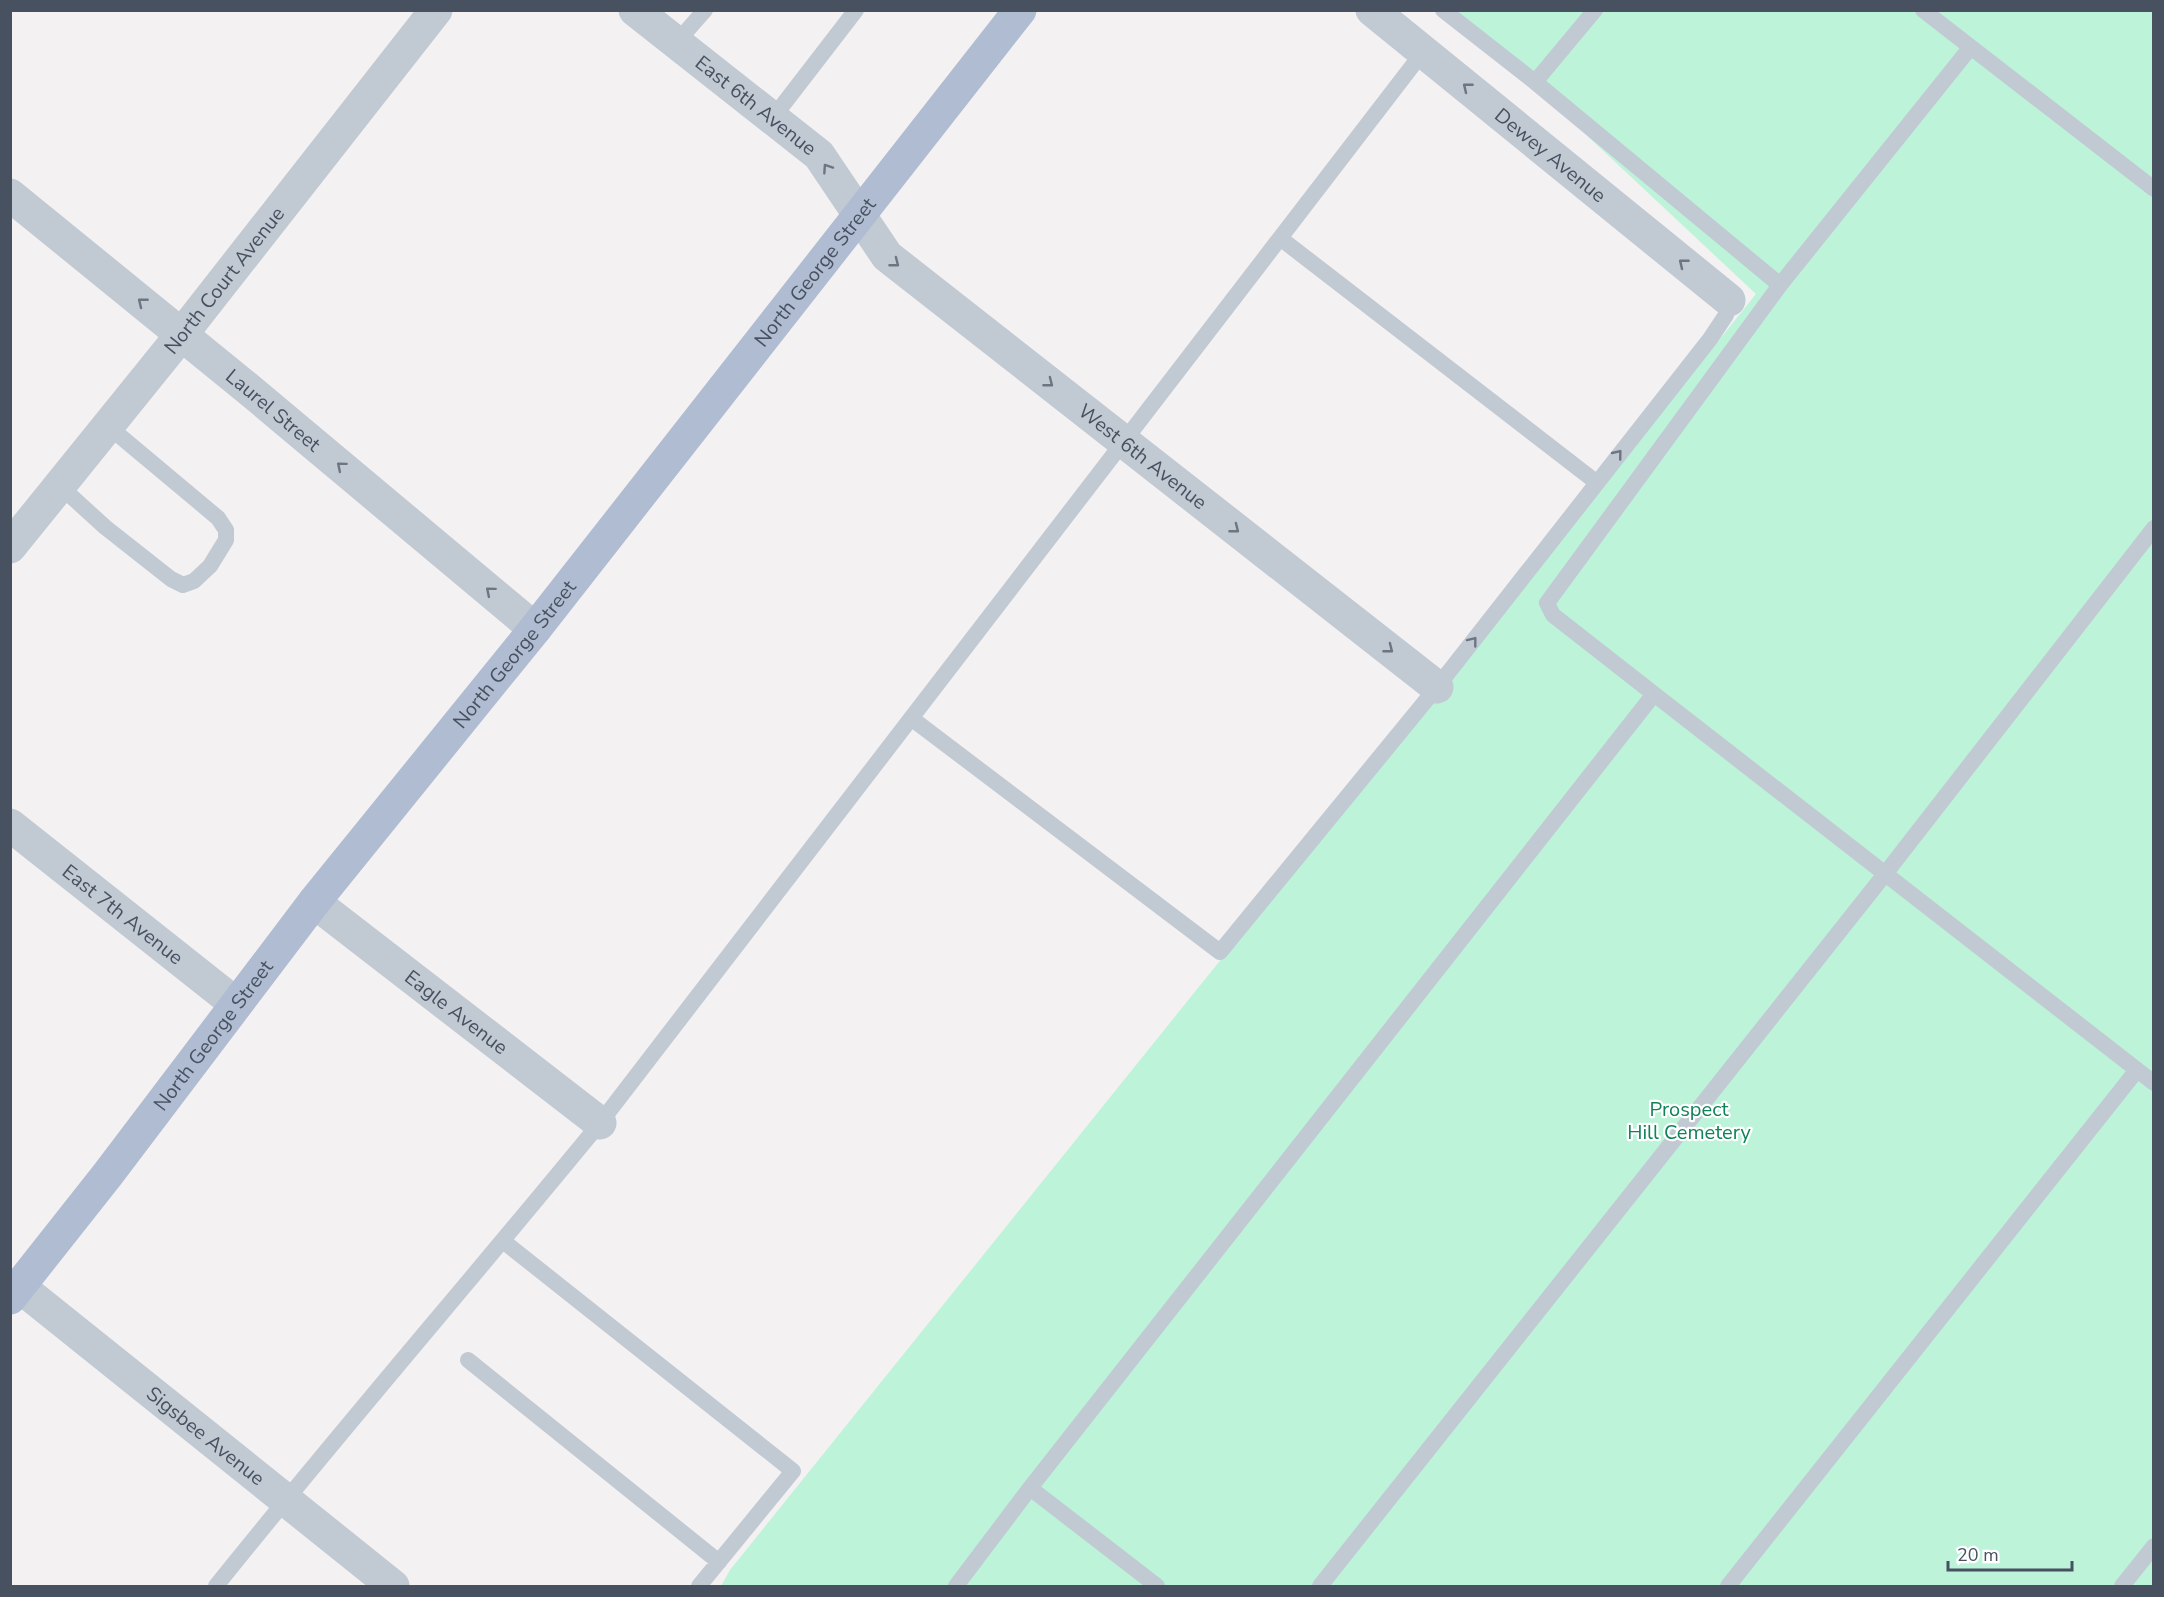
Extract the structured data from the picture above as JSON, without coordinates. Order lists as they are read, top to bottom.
{
  "streets": {
    "main road": ["North George Street"],
    "street": [
      "East 6th Avenue",
      "Dewey Avenue",
      "North Court Avenue",
      "Laurel Street",
      "West 6th Avenue",
      "East 7th Avenue",
      "Eagle Avenue",
      "Sigsbee Avenue"
    ]
  },
  "crossings": [
    ["East 6th Avenue", "North George Street"],
    ["East 6th Avenue", "West 6th Avenue"],
    ["North George Street", "Laurel Street"],
    ["North George Street", "West 6th Avenue"],
    ["North George Street", "East 7th Avenue"],
    ["North George Street", "Eagle Avenue"],
    ["North George Street", "Sigsbee Avenue"],
    ["North Court Avenue", "Laurel Street"]
  ],
  "one_way": [
    "East 6th Avenue",
    "Dewey Avenue",
    "Laurel Street",
    "West 6th Avenue"
  ],
  "parks": ["Prospect Hill Cemetery"],
  "scale_bar": "20 m"
}
